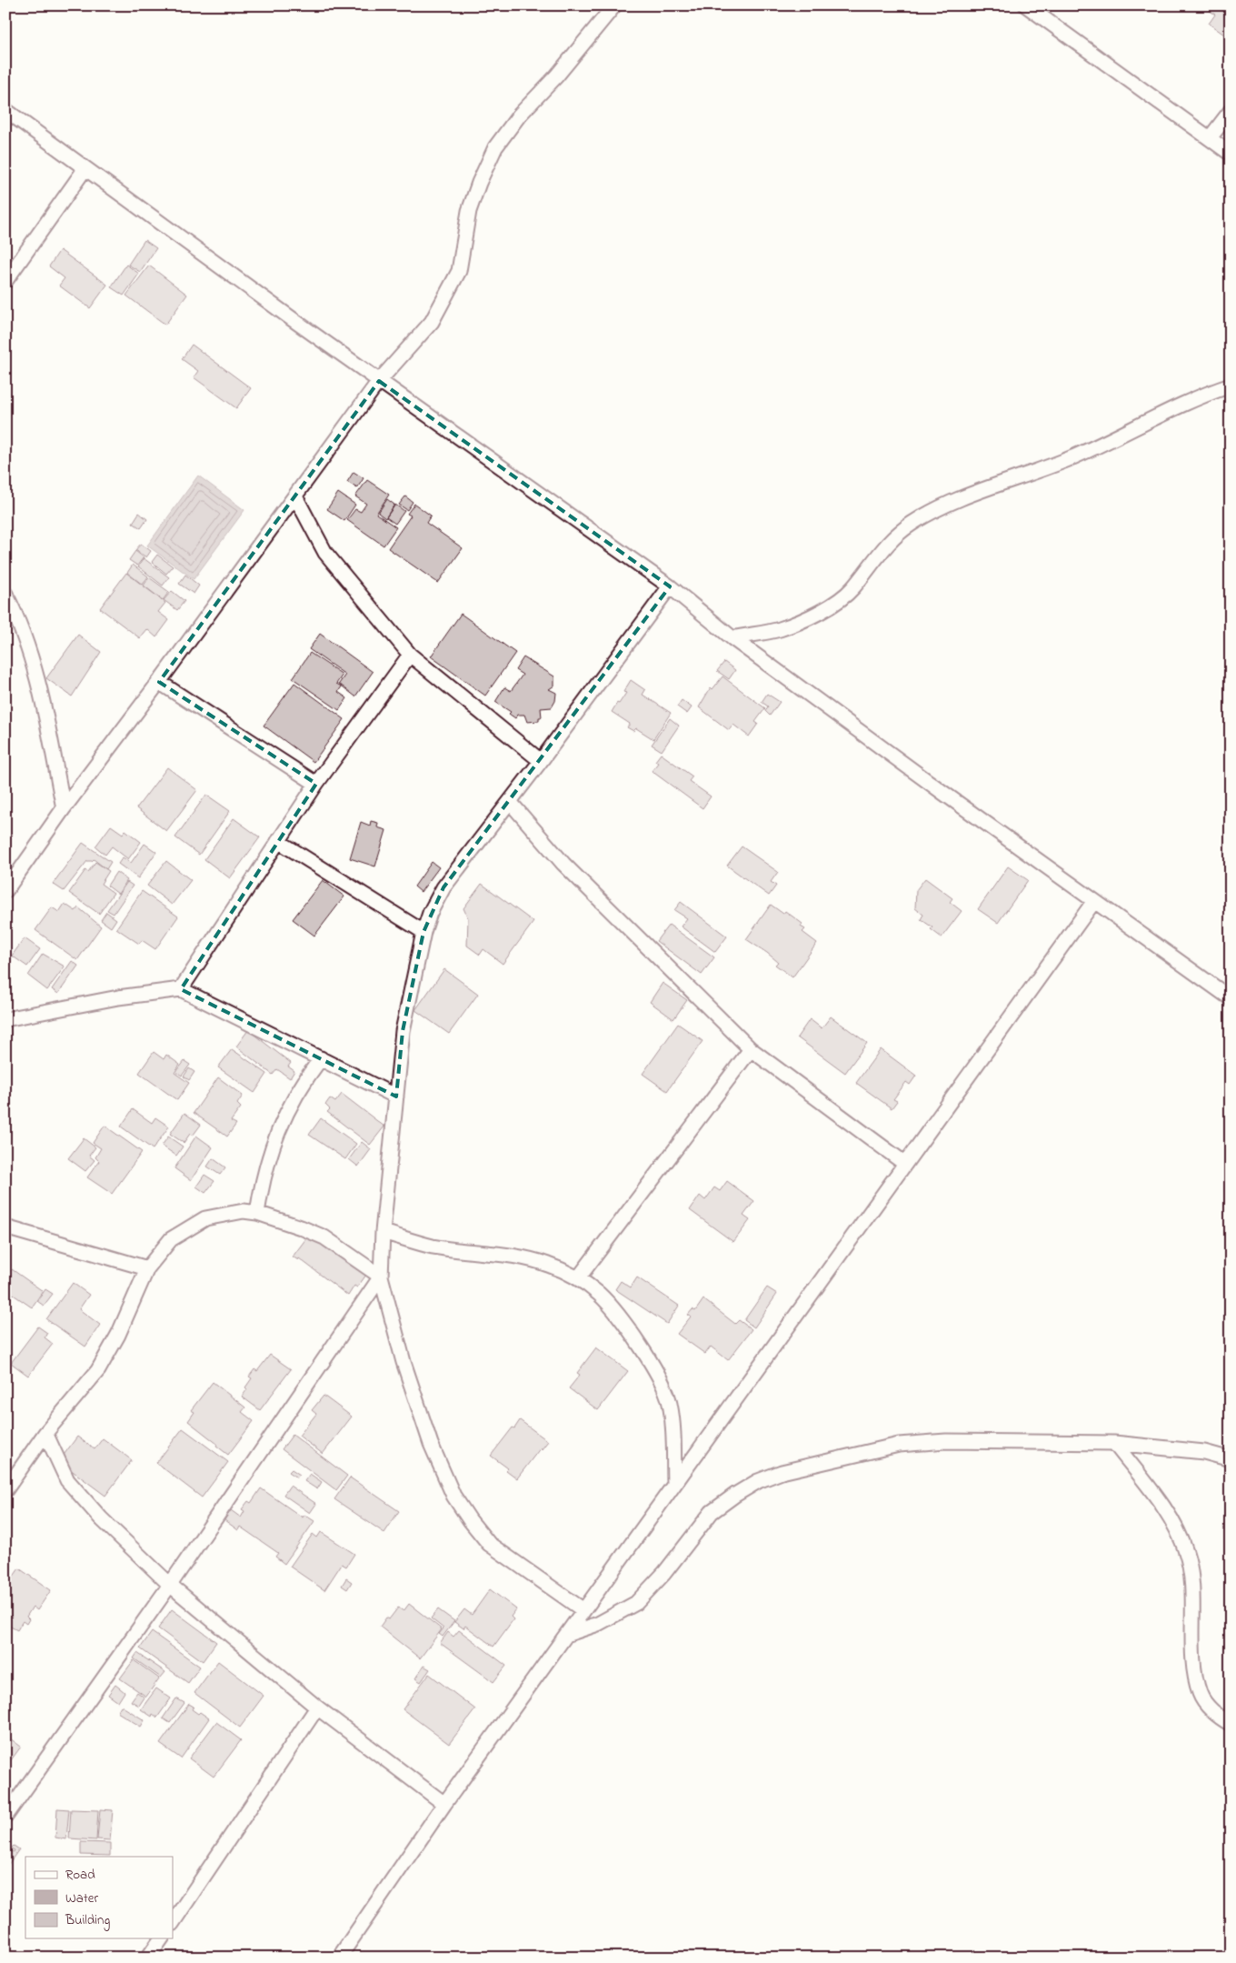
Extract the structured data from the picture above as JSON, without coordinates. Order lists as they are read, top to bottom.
{
  "legend": ["Road", "Water", "Building"]
}
